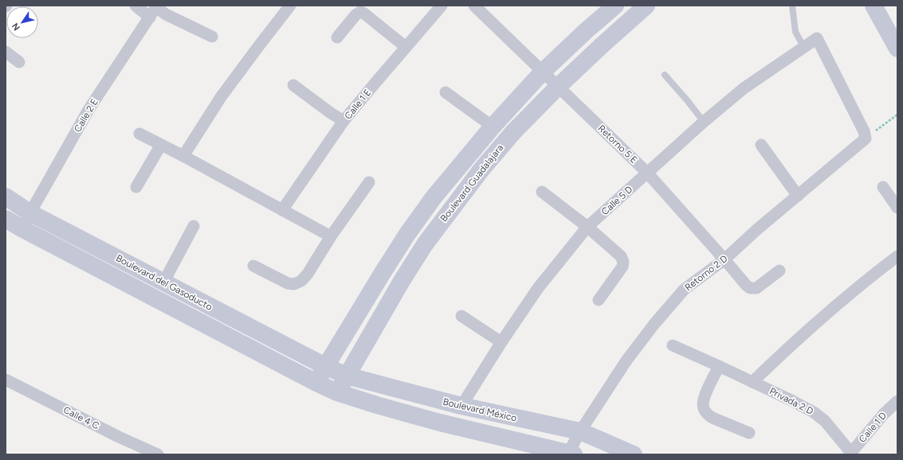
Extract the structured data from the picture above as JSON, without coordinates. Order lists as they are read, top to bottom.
{
  "streets": {
    "street": [
      "Calle 1 E",
      "Calle 2 E",
      "Retorno 5 E",
      "Boulevard Guadalajara",
      "Calle 5 D",
      "Retorno 2 D",
      "Boulevard del Gasoducto",
      "Privada 2 D",
      "Boulevard México",
      "Calle 4 C",
      "Calle 1 D"
    ]
  },
  "crossings": [
    ["Calle 2 E", "Boulevard del Gasoducto"],
    ["Retorno 5 E", "Boulevard Guadalajara"],
    ["Retorno 5 E", "Calle 5 D"],
    ["Retorno 5 E", "Retorno 2 D"],
    ["Boulevard Guadalajara", "Boulevard del Gasoducto"],
    ["Boulevard Guadalajara", "Boulevard México"],
    ["Calle 5 D", "Retorno 2 D"],
    ["Calle 5 D", "Boulevard México"],
    ["Retorno 2 D", "Boulevard México"],
    ["Boulevard del Gasoducto", "Boulevard México"],
    ["Privada 2 D", "Calle 1 D"]
  ],
  "north": "bottom left"
}
